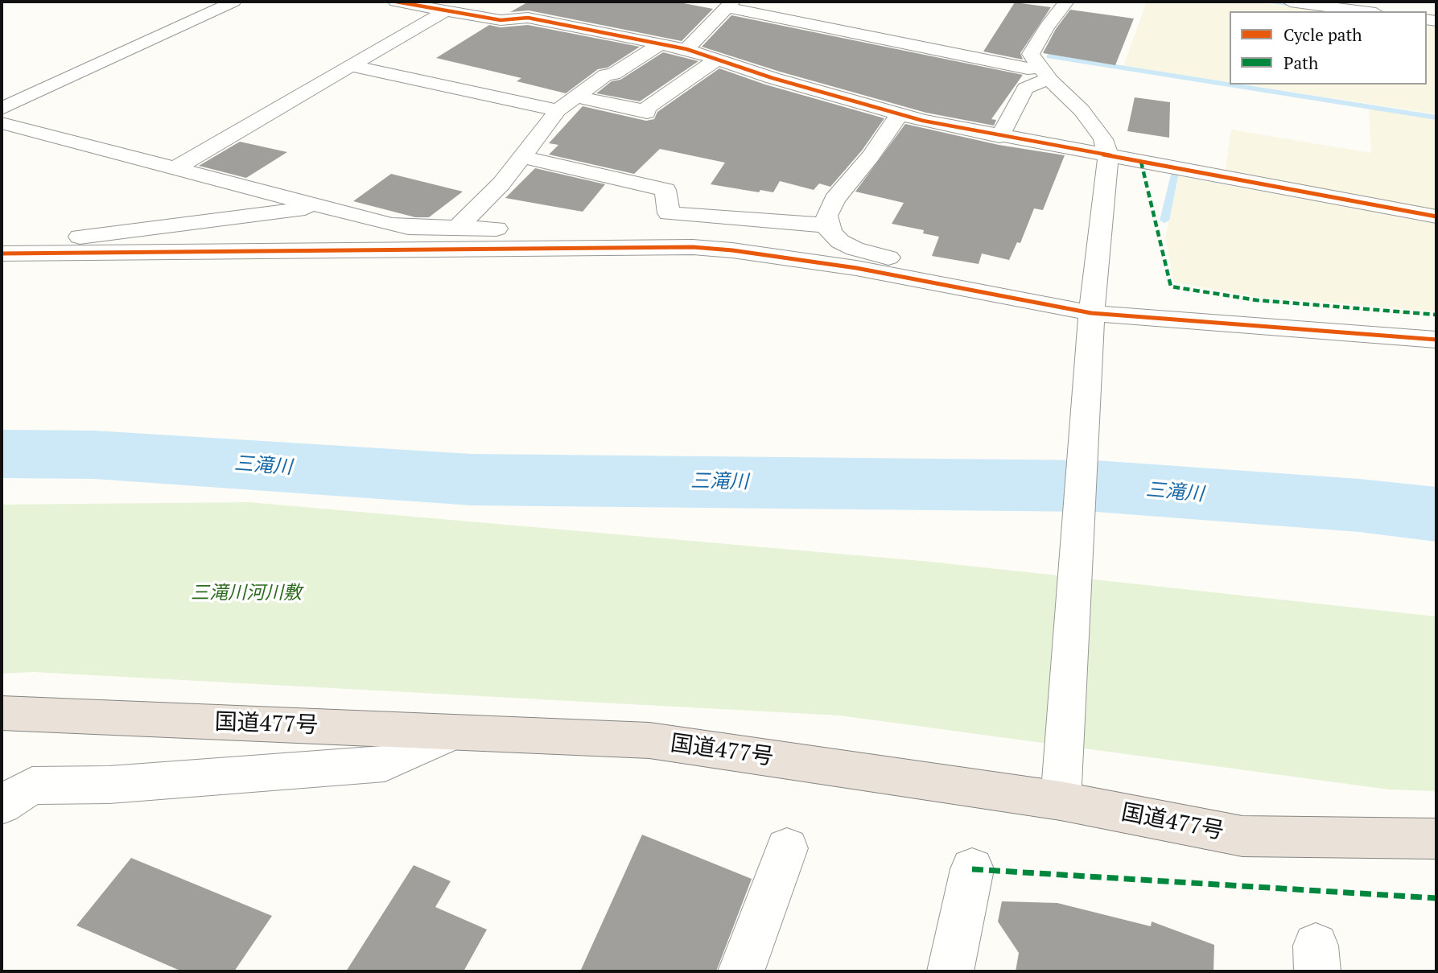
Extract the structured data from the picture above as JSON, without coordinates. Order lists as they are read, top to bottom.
{
  "streets": {
    "highway": ["国道477号"]
  },
  "water": ["三滝川"],
  "parks": ["三滝川河川敷"],
  "legend": ["Cycle path", "Path"]
}
